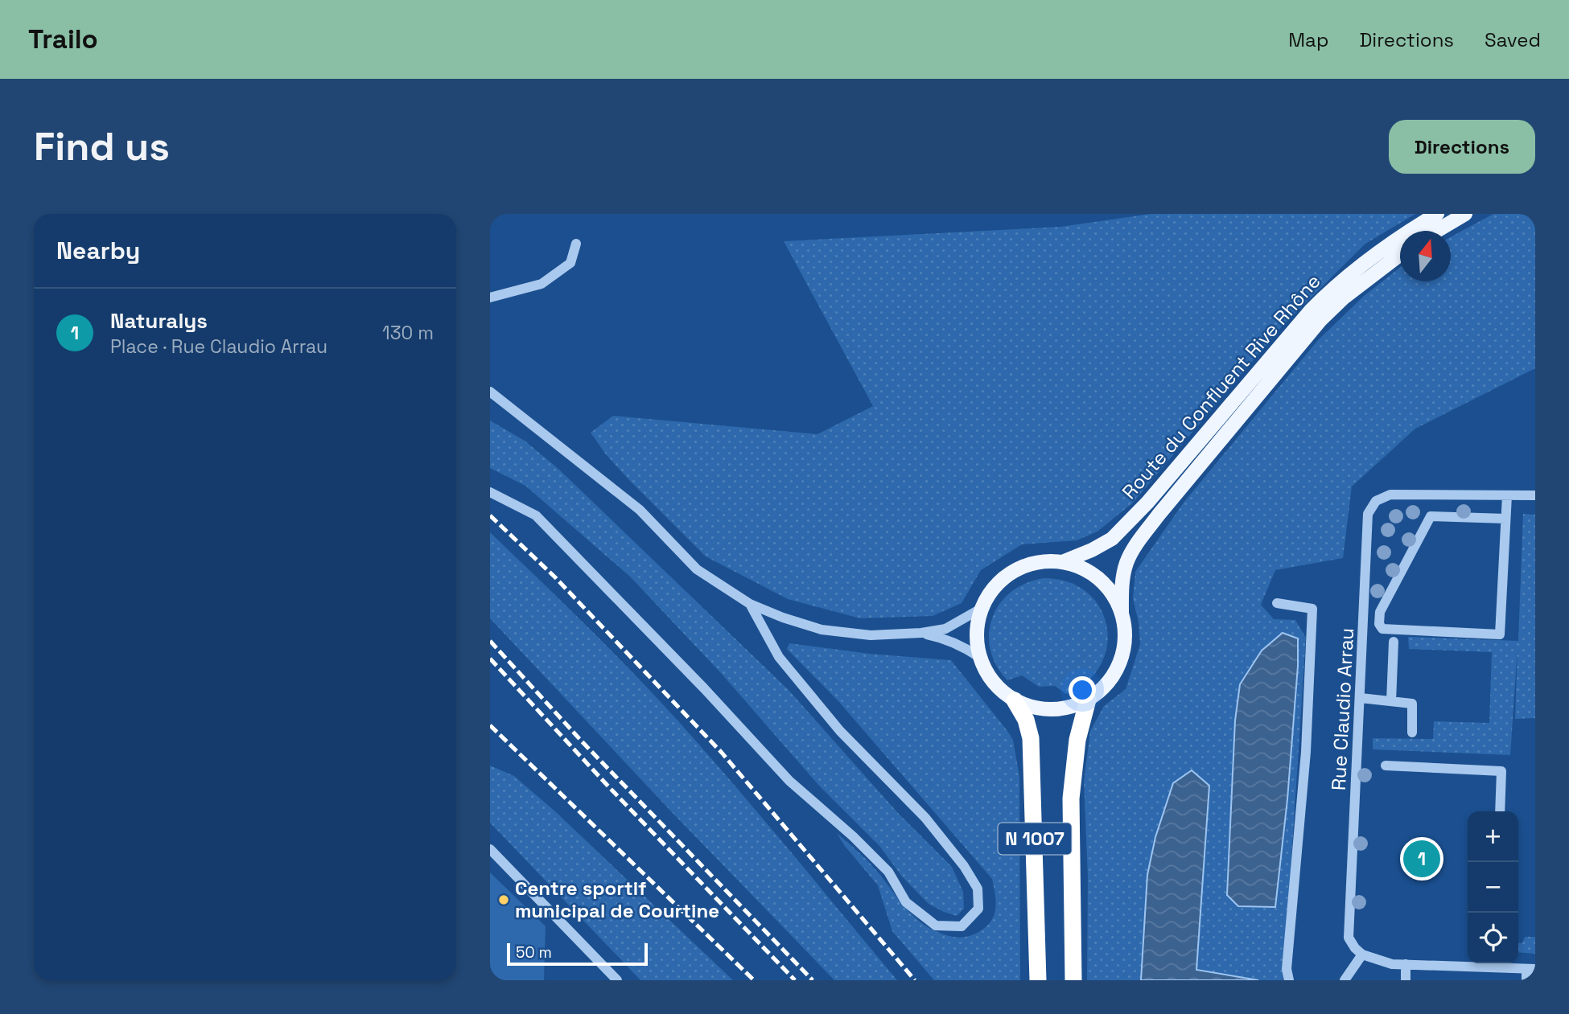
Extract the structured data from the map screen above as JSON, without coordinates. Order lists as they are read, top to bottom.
{
  "streets": {
    "highway": ["N 1007"],
    "main road": ["Route du Confluent Rive Rhône"],
    "street": ["Rue Claudio Arrau"]
  },
  "crossings": [
    ["Route du Confluent Rive Rhône", "N 1007"]
  ],
  "places": ["Centre sportif municipal de Courtine"],
  "scale_bar": "50 m",
  "north": "top",
  "page": {
    "header": "Trailo",
    "nav": ["Map", "Directions", "Saved"],
    "buttons": "Directions",
    "title": "Find us",
    "heading": "Nearby",
    "list": [
      {
        "mark": "1",
        "name": "Naturalys",
        "note": "Place · Rue Claudio Arrau",
        "value": "130 m"
      }
    ],
    "map_buttons": ["+", "−"],
    "pins": "1",
    "scale": "50 m"
  }
}
